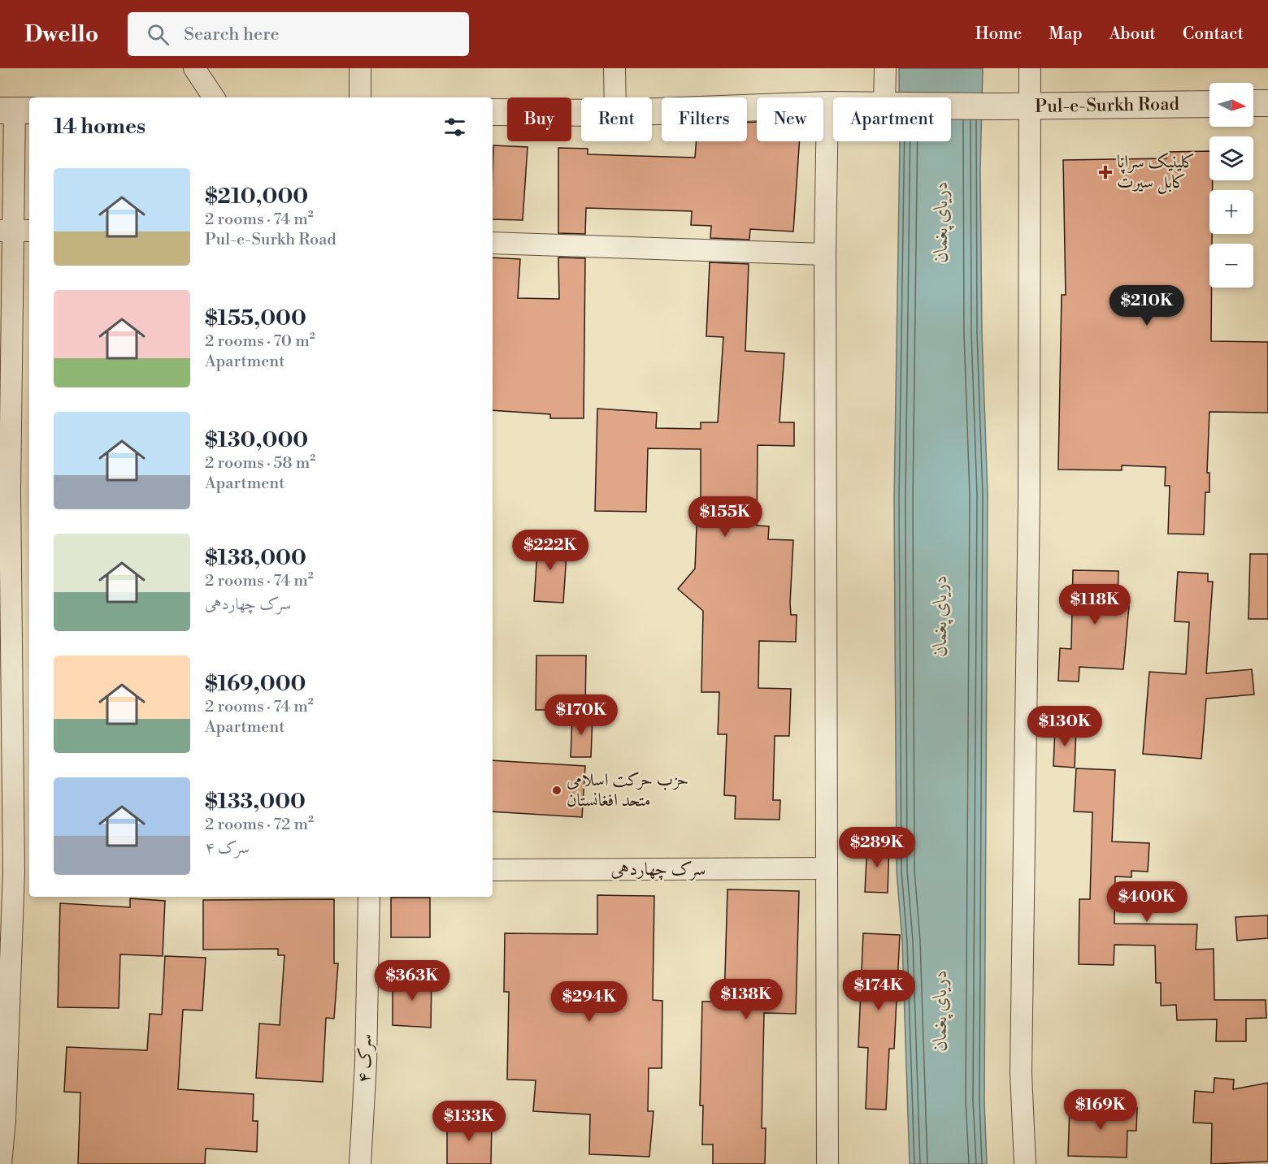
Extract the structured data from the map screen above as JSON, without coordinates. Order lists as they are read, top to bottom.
{
  "streets": {
    "street": ["Pul-e-Surkh Road", "سرک چهاردهی", "سرک ۴"]
  },
  "water": ["دریای پغمان"],
  "places": {
    "health": ["کلینیک سراپا کابل سیرت"],
    "other": ["حزب حرکت اسلامی متحد افغانستان"]
  },
  "north": "right",
  "page": {
    "header": "Dwello",
    "search": "Search here",
    "nav": [
      "Home",
      "Map",
      "About",
      "Contact"
    ],
    "map_buttons": ["+", "−"],
    "chip": [
      "Buy",
      "Rent",
      "Filters",
      "New",
      "Apartment"
    ],
    "heading": "14 homes",
    "list": [
      {
        "name": "$210,000",
        "note": "2 rooms · 74 m² · Pul-e-Surkh Road"
      },
      {
        "name": "$155,000",
        "note": "2 rooms · 70 m² · Apartment"
      },
      {
        "name": "$130,000",
        "note": "2 rooms · 58 m² · Apartment"
      },
      {
        "name": "$138,000",
        "note": "2 rooms · 74 m² · سرک چهاردهی"
      },
      {
        "name": "$169,000",
        "note": "2 rooms · 74 m² · Apartment"
      },
      {
        "name": "$133,000",
        "note": "2 rooms · 72 m² · سرک ۴"
      }
    ],
    "price": [
      "$210K",
      "$155K",
      "$222K",
      "$118K",
      "$170K",
      "$130K",
      "$289K",
      "$400K",
      "$363K",
      "$174K",
      "$138K",
      "$294K",
      "$169K",
      "$133K"
    ]
  }
}
